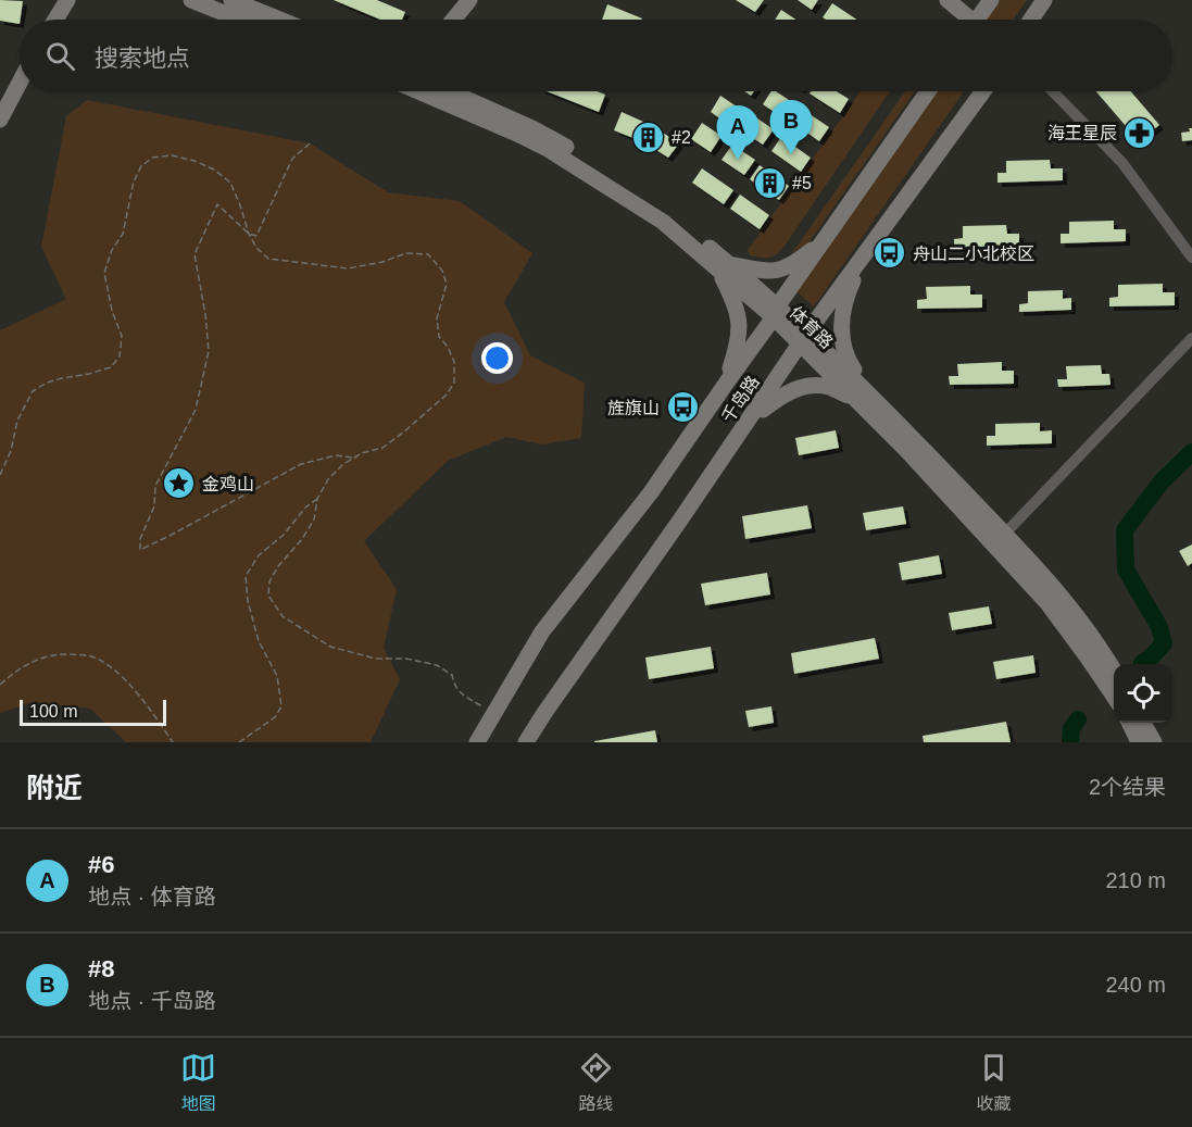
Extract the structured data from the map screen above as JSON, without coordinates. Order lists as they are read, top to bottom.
{
  "streets": {
    "street": ["体育路", "千岛路"]
  },
  "crossings": [
    ["体育路", "千岛路"]
  ],
  "places": {
    "pharmacy": ["海王星辰"],
    "building": ["#2", "#5"],
    "bus stop": ["舟山二小北校区", "旌旗山"],
    "place": ["金鸡山"]
  },
  "scale_bar": "100 m",
  "page": {
    "search": "搜索地点",
    "pins": ["B", "A"],
    "scale": "100 m",
    "heading": ["附近", "2个结果"],
    "list": [
      {
        "mark": "A",
        "name": "#6",
        "note": "地点 · 体育路",
        "value": "210 m"
      },
      {
        "mark": "B",
        "name": "#8",
        "note": "地点 · 千岛路",
        "value": "240 m"
      }
    ],
    "nav": ["地图", "路线", "收藏"]
  }
}
